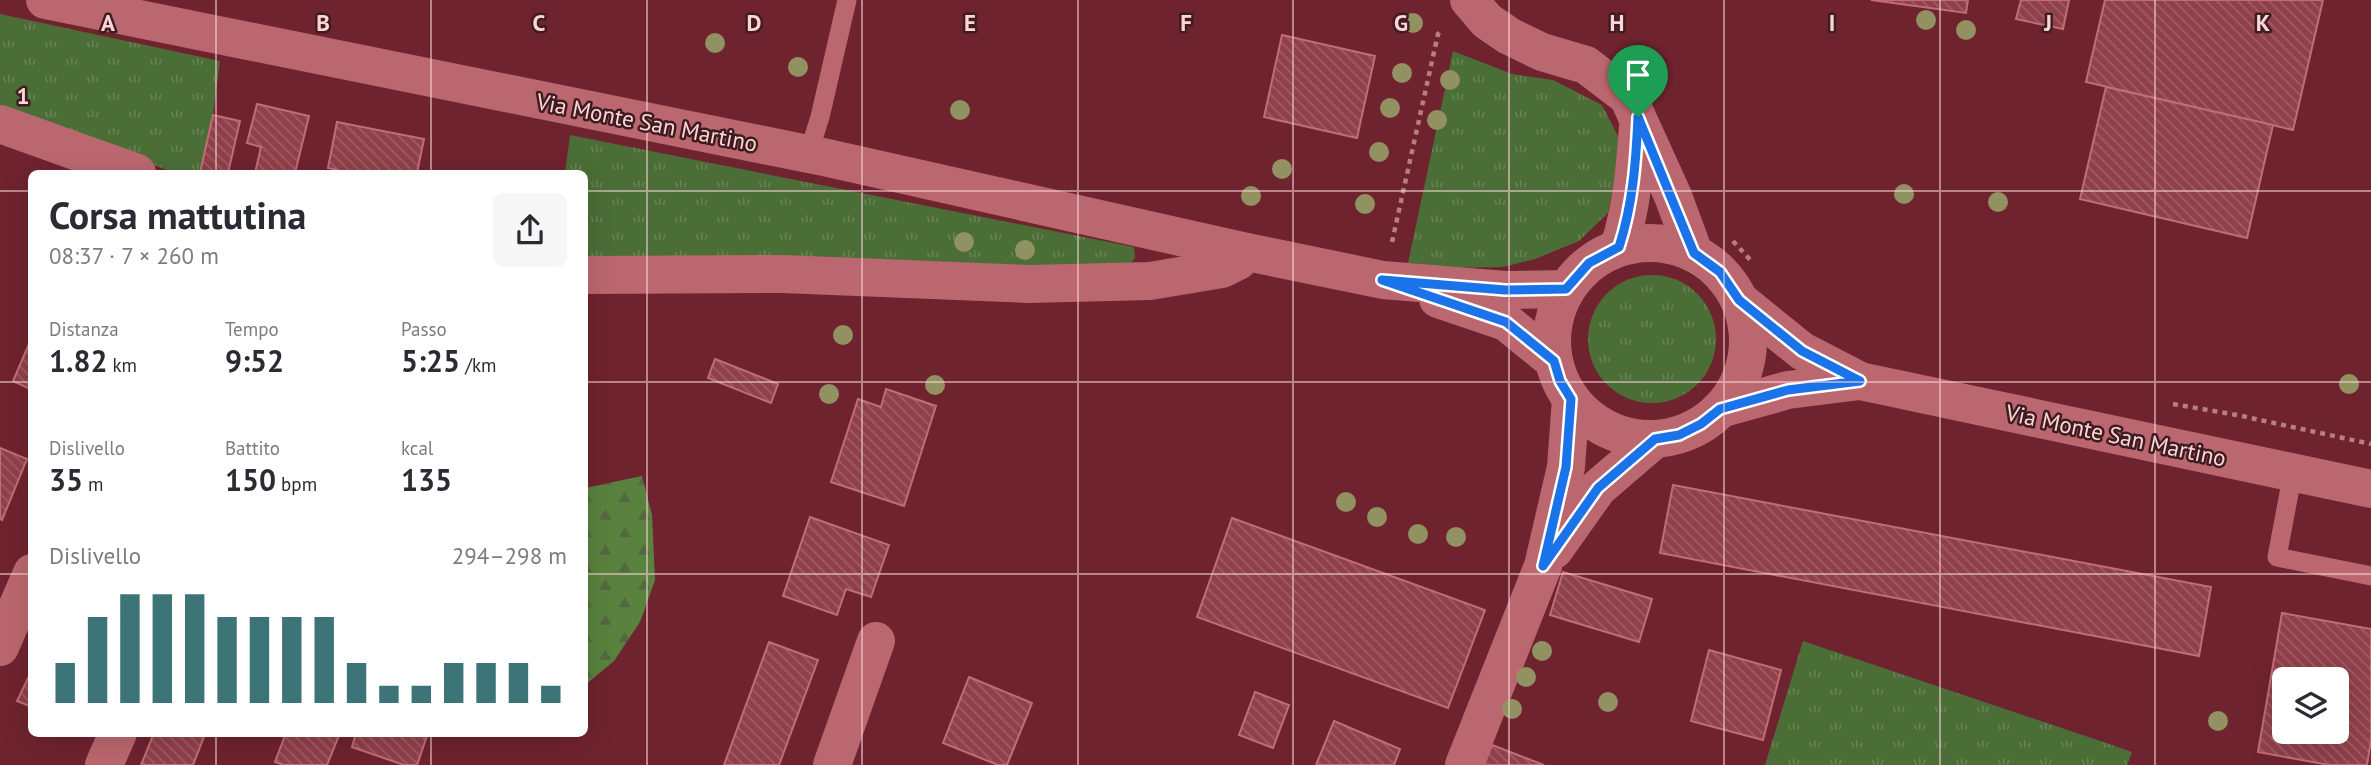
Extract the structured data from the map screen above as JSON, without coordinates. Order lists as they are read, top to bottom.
{
  "streets": {
    "street": ["Via Monte San Martino"]
  },
  "page": {
    "heading": ["Corsa mattutina", "08:37 · 7 × 260 m"],
    "stats": [
      ["Distanza", "1.82 km"],
      ["Tempo", "9:52"],
      ["Passo", "5:25 /km"],
      ["Dislivello", "35 m"],
      ["Battito", "150 bpm"],
      ["kcal", "135"]
    ],
    "chart": ["Dislivello", "294–298 m"]
  },
  "grid": {
    "columns": [
      "A",
      "B",
      "C",
      "D",
      "E",
      "F",
      "G",
      "H",
      "I",
      "J",
      "K"
    ],
    "rows": ["1"]
  }
}
